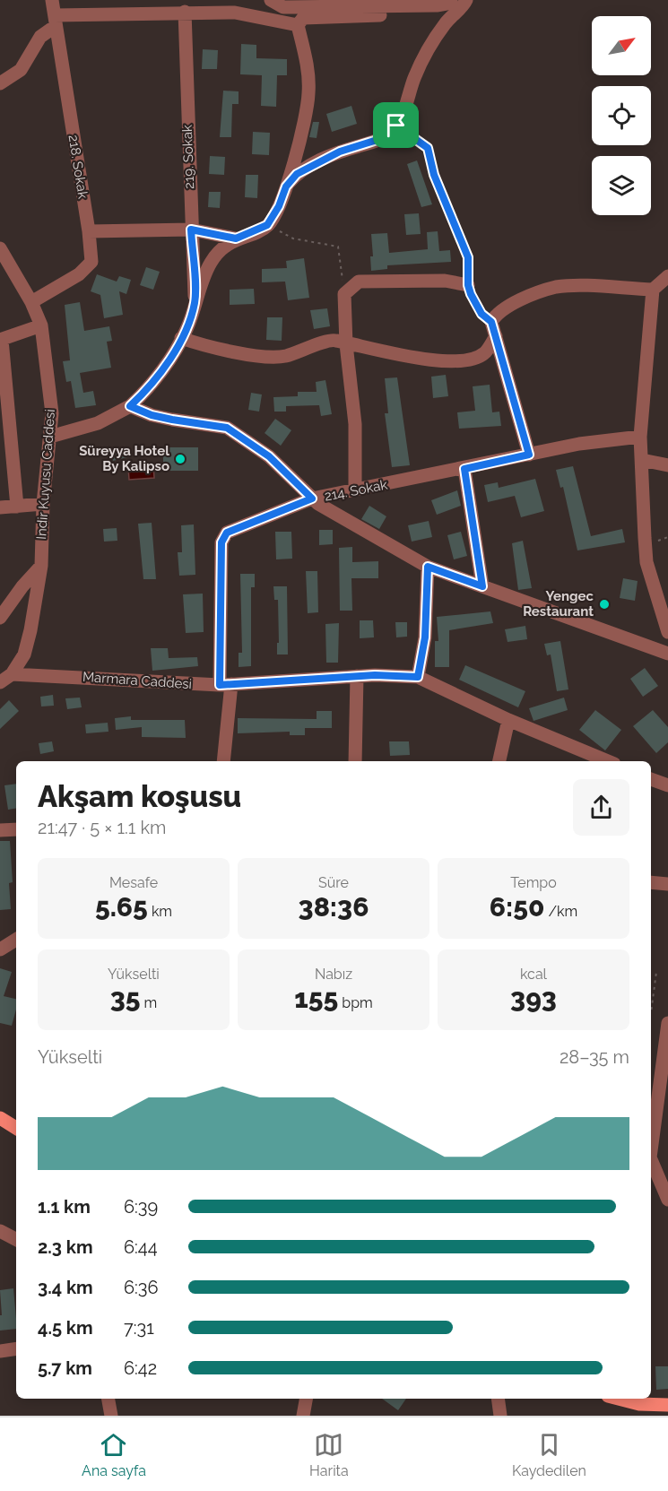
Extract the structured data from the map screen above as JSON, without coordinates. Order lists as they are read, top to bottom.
{
  "streets": {
    "street": [
      "219. Sokak",
      "218. Sokak",
      "Indir Kuyusu Caddesi",
      "214. Sokak",
      "Marmara Caddesi"
    ]
  },
  "crossings": [
    ["218. Sokak", "Indir Kuyusu Caddesi"],
    ["Indir Kuyusu Caddesi", "Marmara Caddesi"],
    ["214. Sokak", "Marmara Caddesi"]
  ],
  "places": ["Süreyya Hotel By Kalipso", "Yengec Restaurant"],
  "north": "top right",
  "page": {
    "heading": ["Akşam koşusu", "21:47 · 5 × 1.1 km"],
    "stats": [
      ["Mesafe", "5.65 km"],
      ["Süre", "38:36"],
      ["Tempo", "6:50 /km"],
      ["Yükselti", "35 m"],
      ["Nabız", "155 bpm"],
      ["kcal", "393"]
    ],
    "chart": ["Yükselti", "28–35 m"],
    "list": [
      {
        "name": "1.1 km",
        "note": "6:39"
      },
      {
        "name": "2.3 km",
        "note": "6:44"
      },
      {
        "name": "3.4 km",
        "note": "6:36"
      },
      {
        "name": "4.5 km",
        "note": "7:31"
      },
      {
        "name": "5.7 km",
        "note": "6:42"
      }
    ],
    "tabs": ["Ana sayfa", "Harita", "Kaydedilen"]
  }
}
